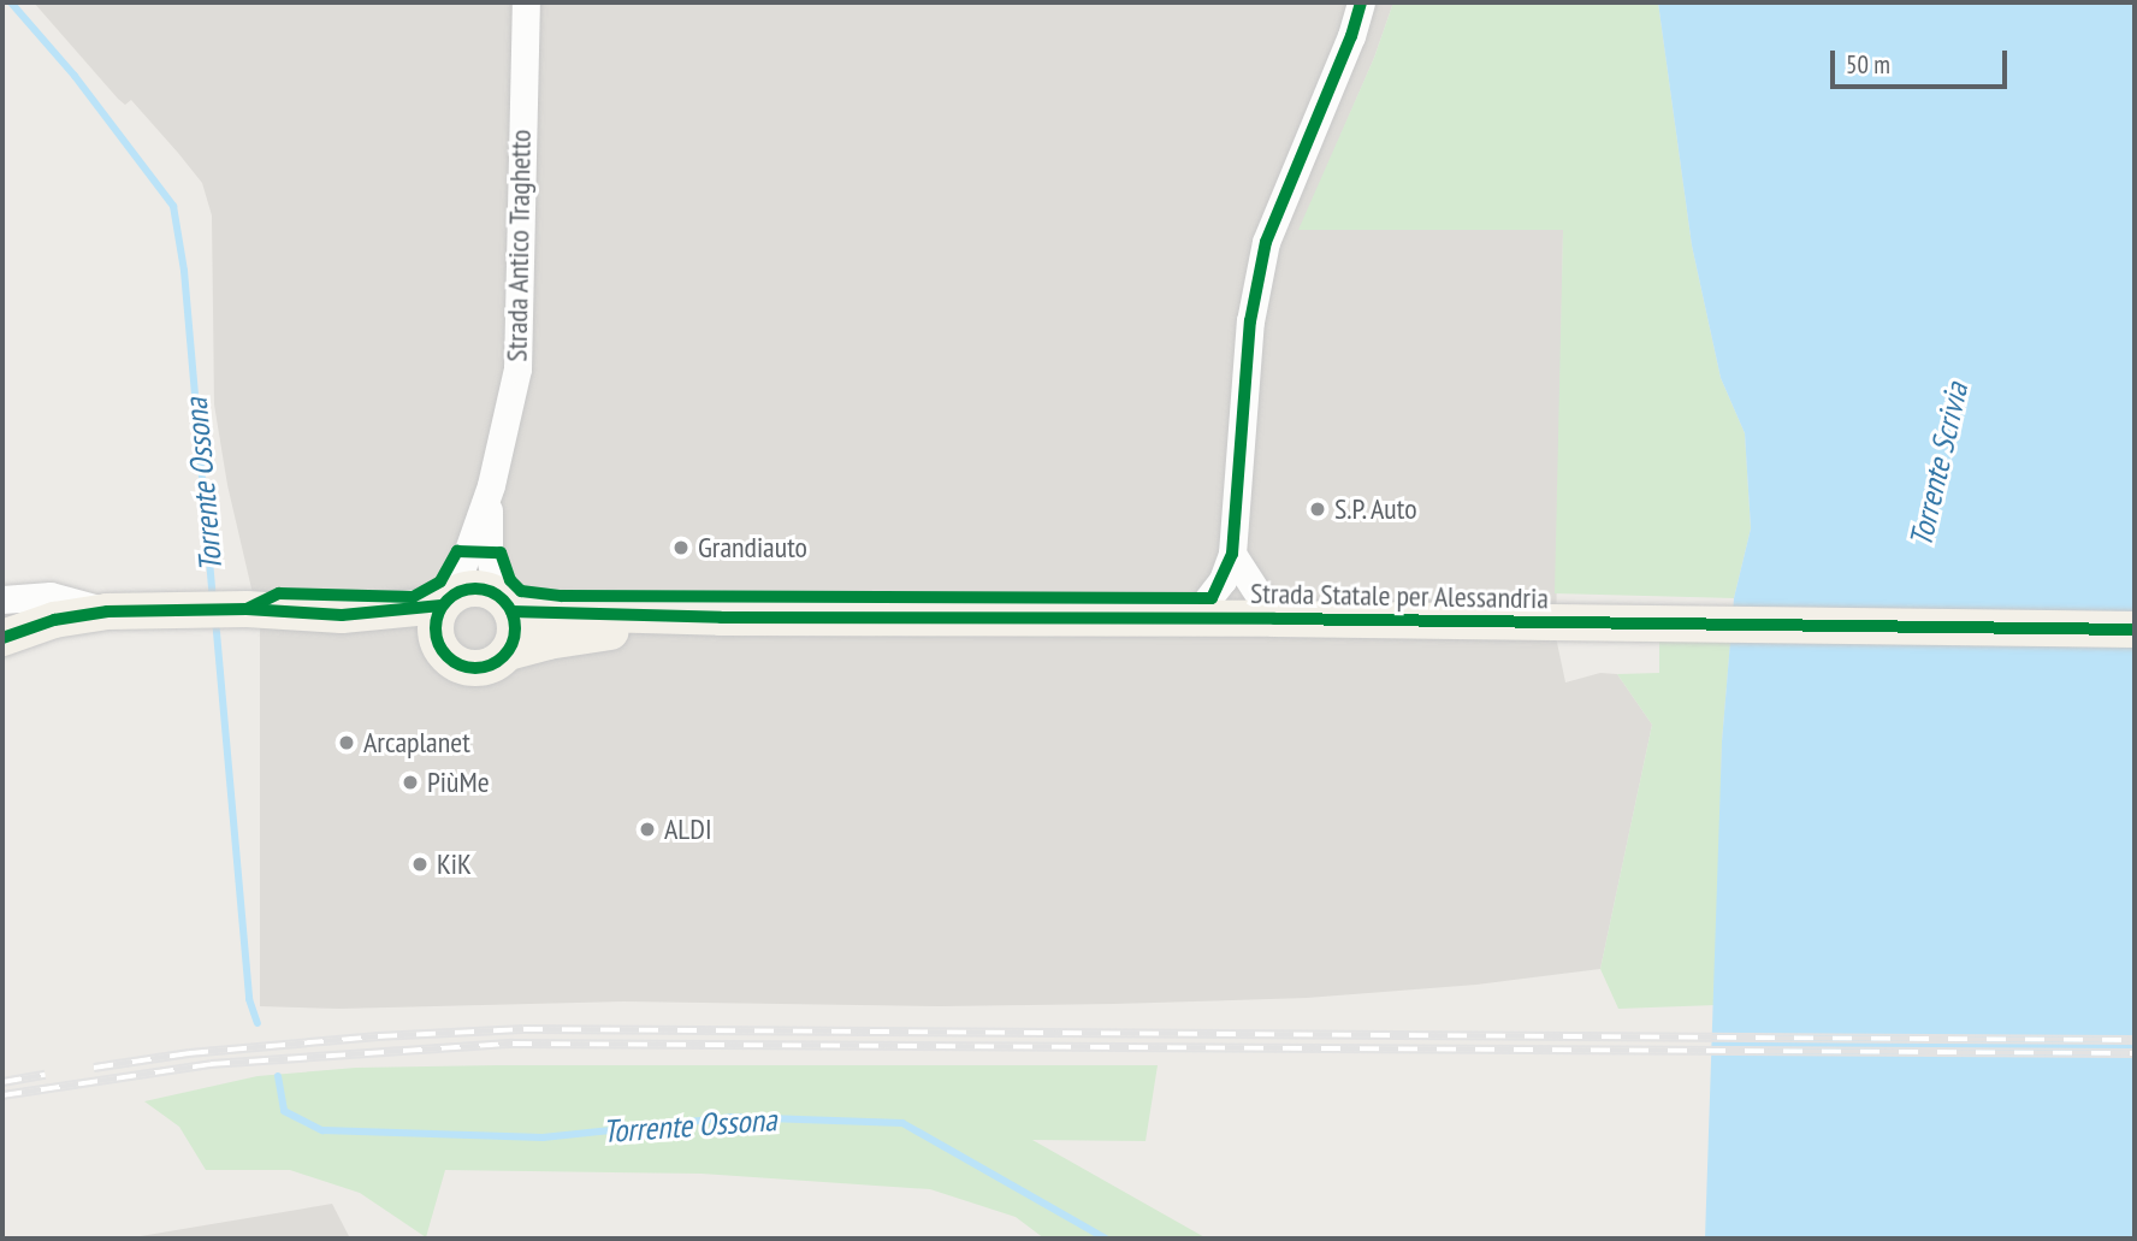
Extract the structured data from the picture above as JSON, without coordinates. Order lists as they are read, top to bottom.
{
  "streets": {
    "main road": ["Strada Statale per Alessandria"],
    "street": ["Strada Antico Traghetto"]
  },
  "crossings": [
    ["Strada Antico Traghetto", "Strada Statale per Alessandria"]
  ],
  "water": ["Torrente Scrivia", "Torrente Ossona"],
  "places": [
    "S.P. Auto",
    "Grandiauto",
    "Arcaplanet",
    "PiùMe",
    "ALDI",
    "KiK"
  ],
  "scale_bar": "50 m"
}
